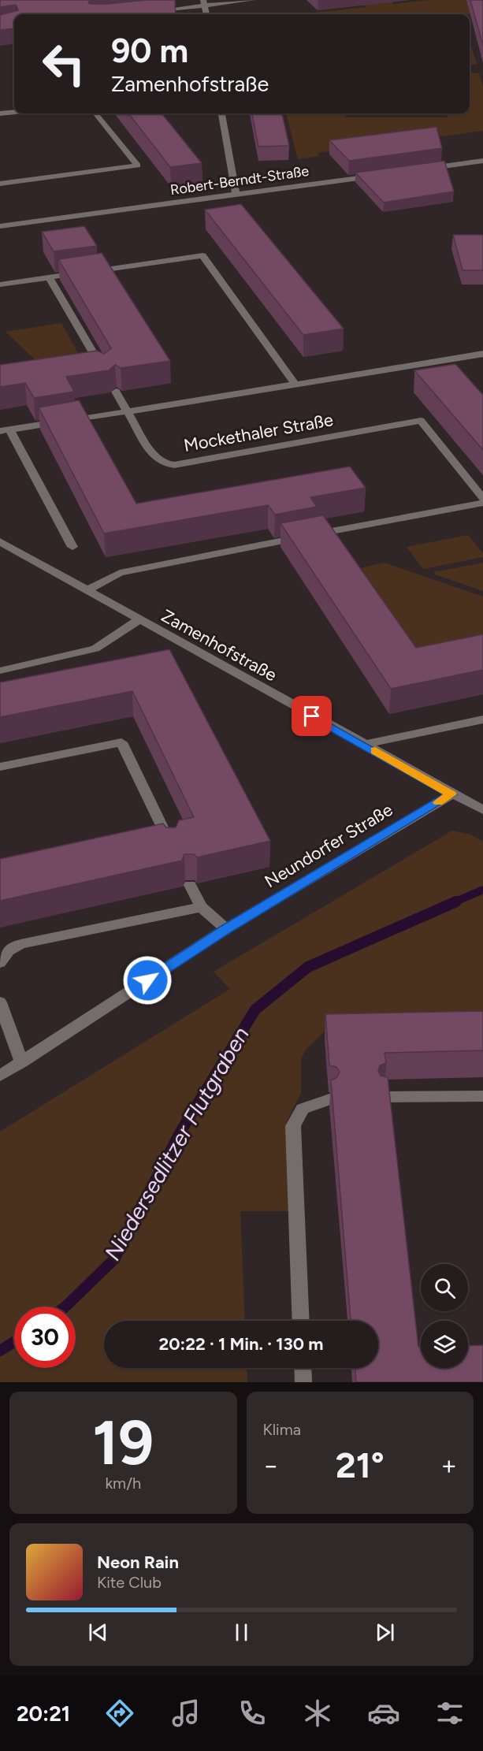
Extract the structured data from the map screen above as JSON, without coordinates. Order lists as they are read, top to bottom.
{
  "streets": {
    "street": [
      "Robert-Berndt-Straße",
      "Mockethaler Straße",
      "Zamenhofstraße",
      "Neundorfer Straße"
    ]
  },
  "crossings": [
    ["Zamenhofstraße", "Neundorfer Straße"]
  ],
  "water": ["Niedersedlitzer Flutgraben"],
  "page": {
    "turn": ["90 m", "Zamenhofstraße"],
    "limit": "30",
    "trip": "20:22 · 1 Min. · 130 m",
    "tile": [
      ["19", "km/h"],
      "Klima"
    ],
    "heat": ["−", "21°", "+"],
    "song": ["Neon Rain", "Kite Club"],
    "tabs": "20:21"
  }
}
